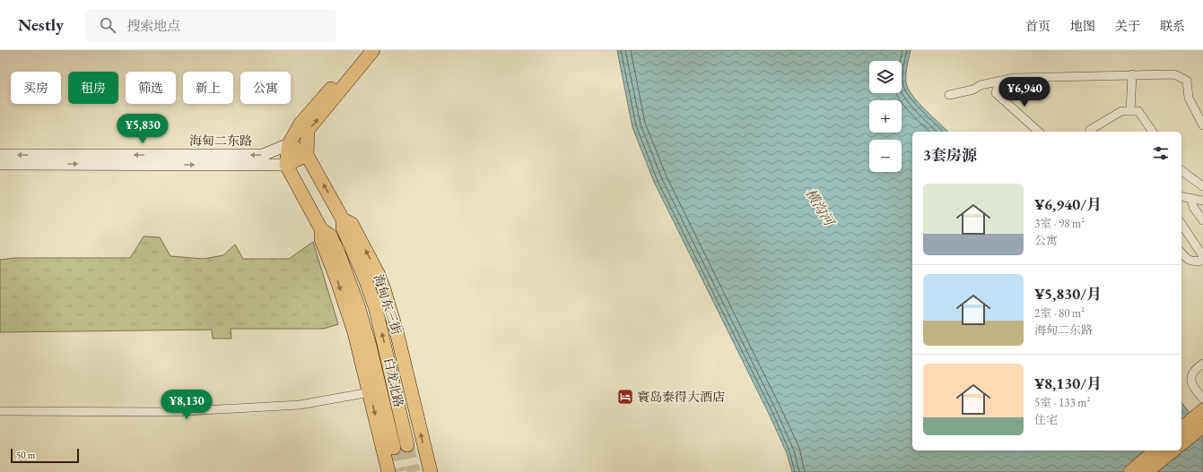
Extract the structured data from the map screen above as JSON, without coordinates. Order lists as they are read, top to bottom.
{
  "streets": {
    "main road": ["海甸二东路", "海甸东三街", "白龙北路"]
  },
  "crossings": [
    ["海甸东三街", "白龙北路"]
  ],
  "water": ["横沟河"],
  "places": {
    "hotel": ["寰岛泰得大酒店"]
  },
  "scale_bar": "50 m",
  "page": {
    "header": "Nestly",
    "search": "搜索地点",
    "nav": [
      "首页",
      "地图",
      "关于",
      "联系"
    ],
    "map_buttons": ["+", "−"],
    "chip": [
      "买房",
      "租房",
      "筛选",
      "新上",
      "公寓"
    ],
    "price": ["¥6,940", "¥5,830", "¥8,130"],
    "heading": "3套房源",
    "list": [
      {
        "name": "¥6,940/月",
        "note": "3室 · 98 m² · 公寓"
      },
      {
        "name": "¥5,830/月",
        "note": "2室 · 80 m² · 海甸二东路"
      },
      {
        "name": "¥8,130/月",
        "note": "5室 · 133 m² · 住宅"
      }
    ],
    "scale": "50 m"
  }
}
